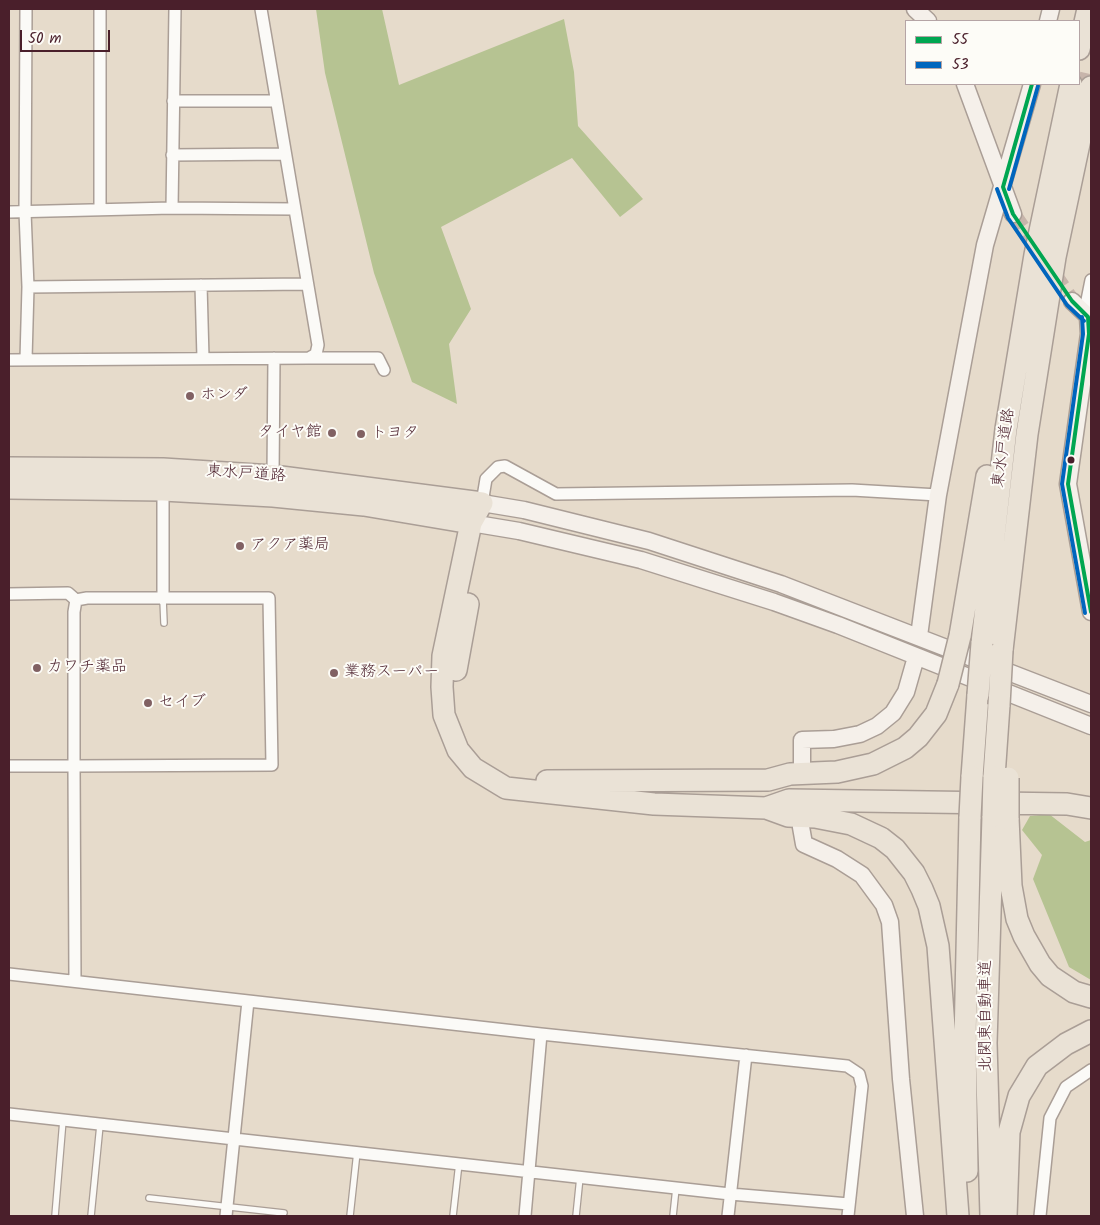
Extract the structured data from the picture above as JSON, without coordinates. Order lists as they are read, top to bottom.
{
  "streets": {
    "highway": ["東水戸道路", "北関東自動車道"]
  },
  "crossings": [
    ["東水戸道路", "北関東自動車道"]
  ],
  "places": [
    "ホンダ",
    "タイヤ館",
    "トヨタ",
    "アクア薬局",
    "カワチ薬品",
    "業務スーパー",
    "セイブ"
  ],
  "lines": ["transit line 55", "transit line 53"],
  "legend": ["55", "53"],
  "scale_bar": "50 m"
}
